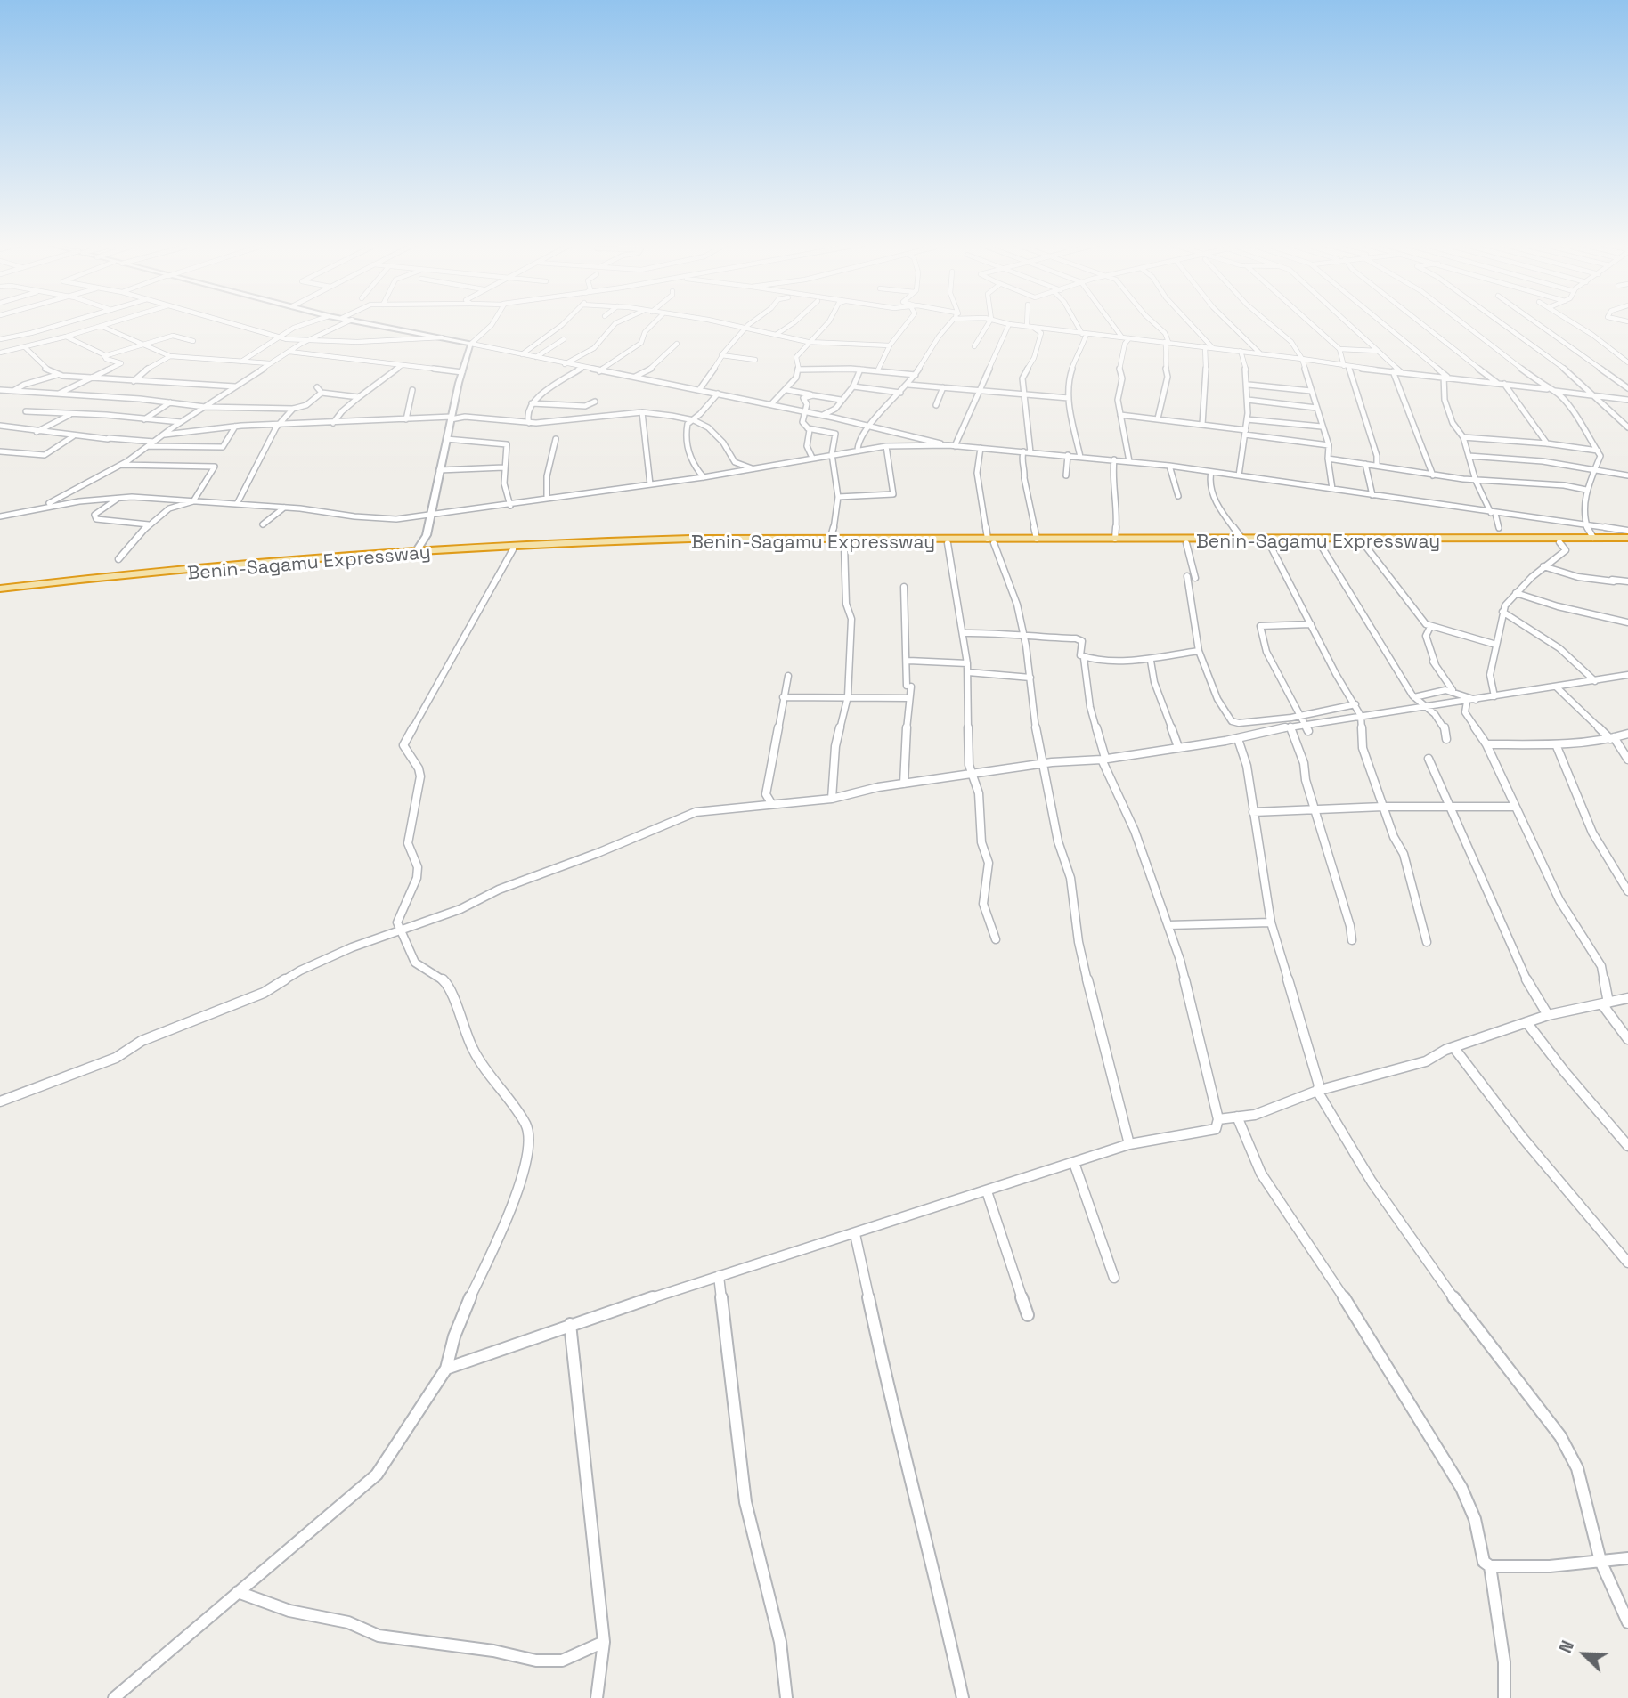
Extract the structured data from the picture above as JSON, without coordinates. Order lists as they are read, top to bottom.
{
  "streets": {
    "highway": ["Benin-Sagamu Expressway"]
  },
  "north": "top left"
}
